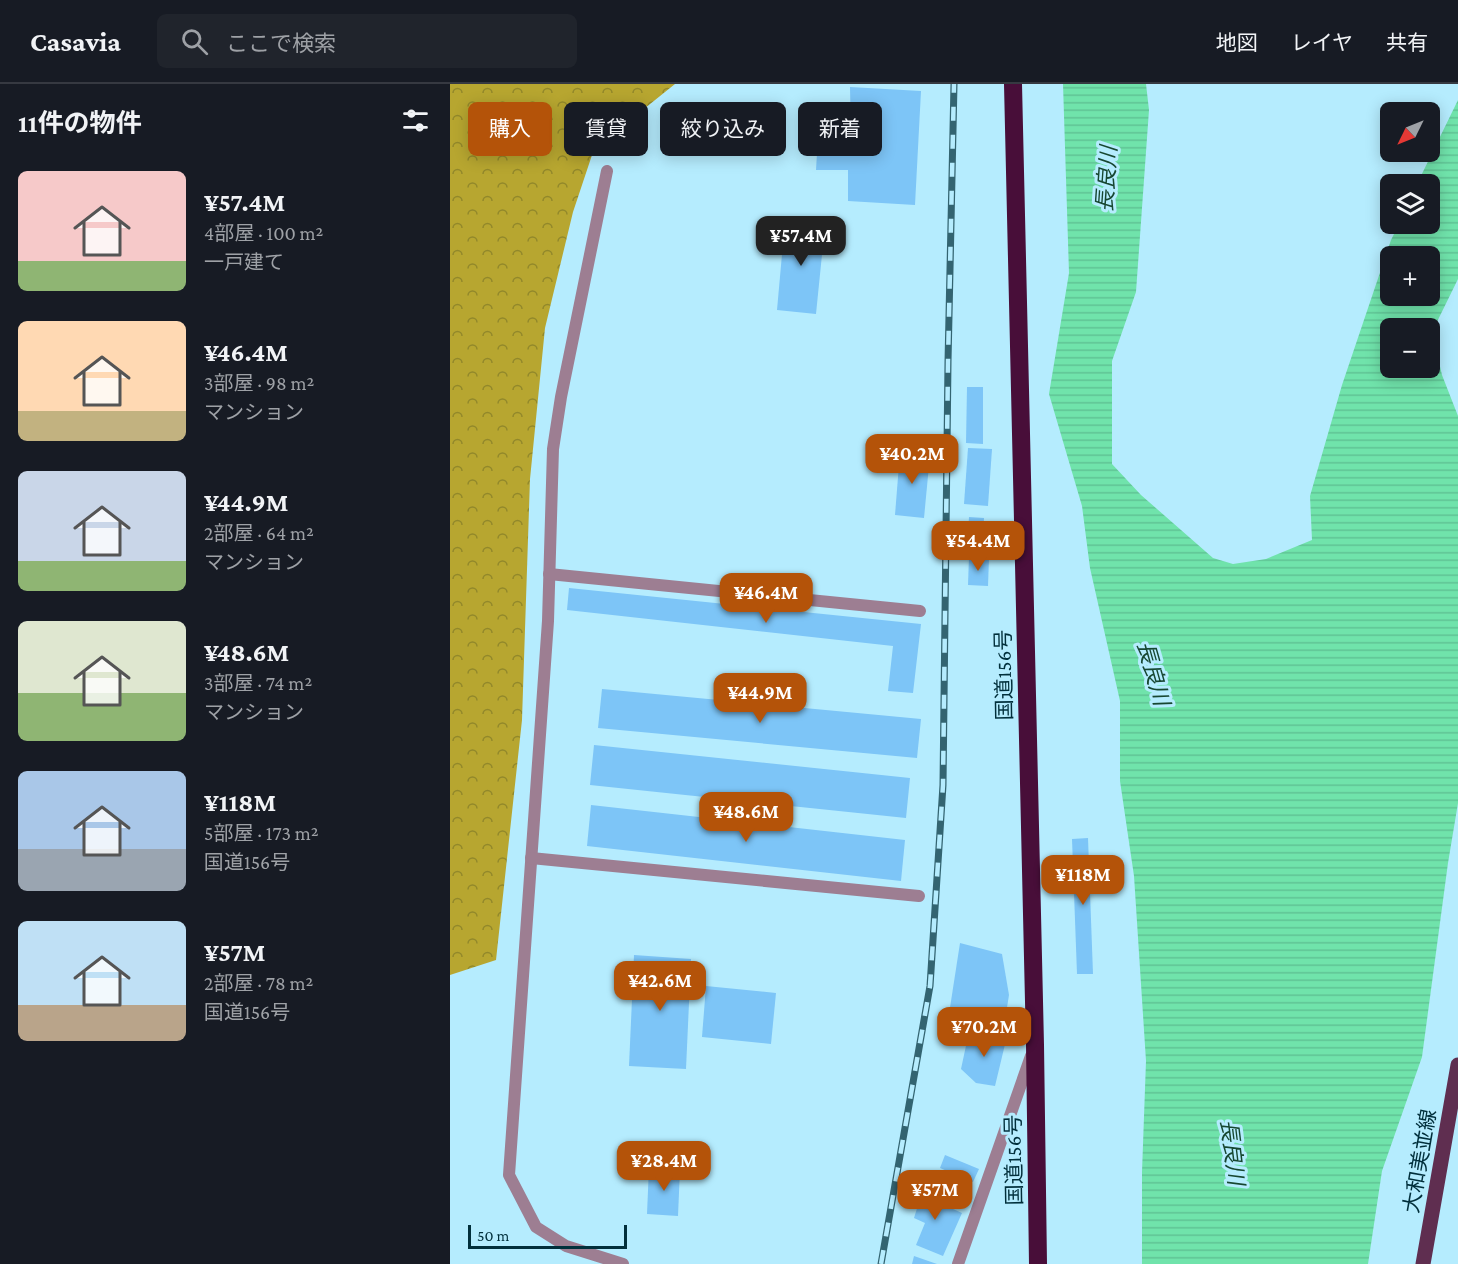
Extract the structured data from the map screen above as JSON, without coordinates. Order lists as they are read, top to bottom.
{
  "streets": {
    "highway": ["国道156号"],
    "main road": ["大和美並線"]
  },
  "water": ["長良川"],
  "scale_bar": "50 m",
  "north": "bottom left",
  "page": {
    "header": "Casavia",
    "search": "ここで検索",
    "nav": ["地図", "レイヤ", "共有"],
    "heading": "11件の物件",
    "map_buttons": ["+", "−"],
    "chip": [
      "購入",
      "賃貸",
      "絞り込み",
      "新着"
    ],
    "list": [
      {
        "name": "¥57.4M",
        "note": "4部屋 · 100 m² · 一戸建て"
      },
      {
        "name": "¥46.4M",
        "note": "3部屋 · 98 m² · マンション"
      },
      {
        "name": "¥44.9M",
        "note": "2部屋 · 64 m² · マンション"
      },
      {
        "name": "¥48.6M",
        "note": "3部屋 · 74 m² · マンション"
      },
      {
        "name": "¥118M",
        "note": "5部屋 · 173 m² · 国道156号"
      },
      {
        "name": "¥57M",
        "note": "2部屋 · 78 m² · 国道156号"
      }
    ],
    "price": [
      "¥57.4M",
      "¥40.2M",
      "¥54.4M",
      "¥46.4M",
      "¥44.9M",
      "¥48.6M",
      "¥118M",
      "¥42.6M",
      "¥70.2M",
      "¥28.4M",
      "¥57M"
    ],
    "scale": "50 m"
  }
}
